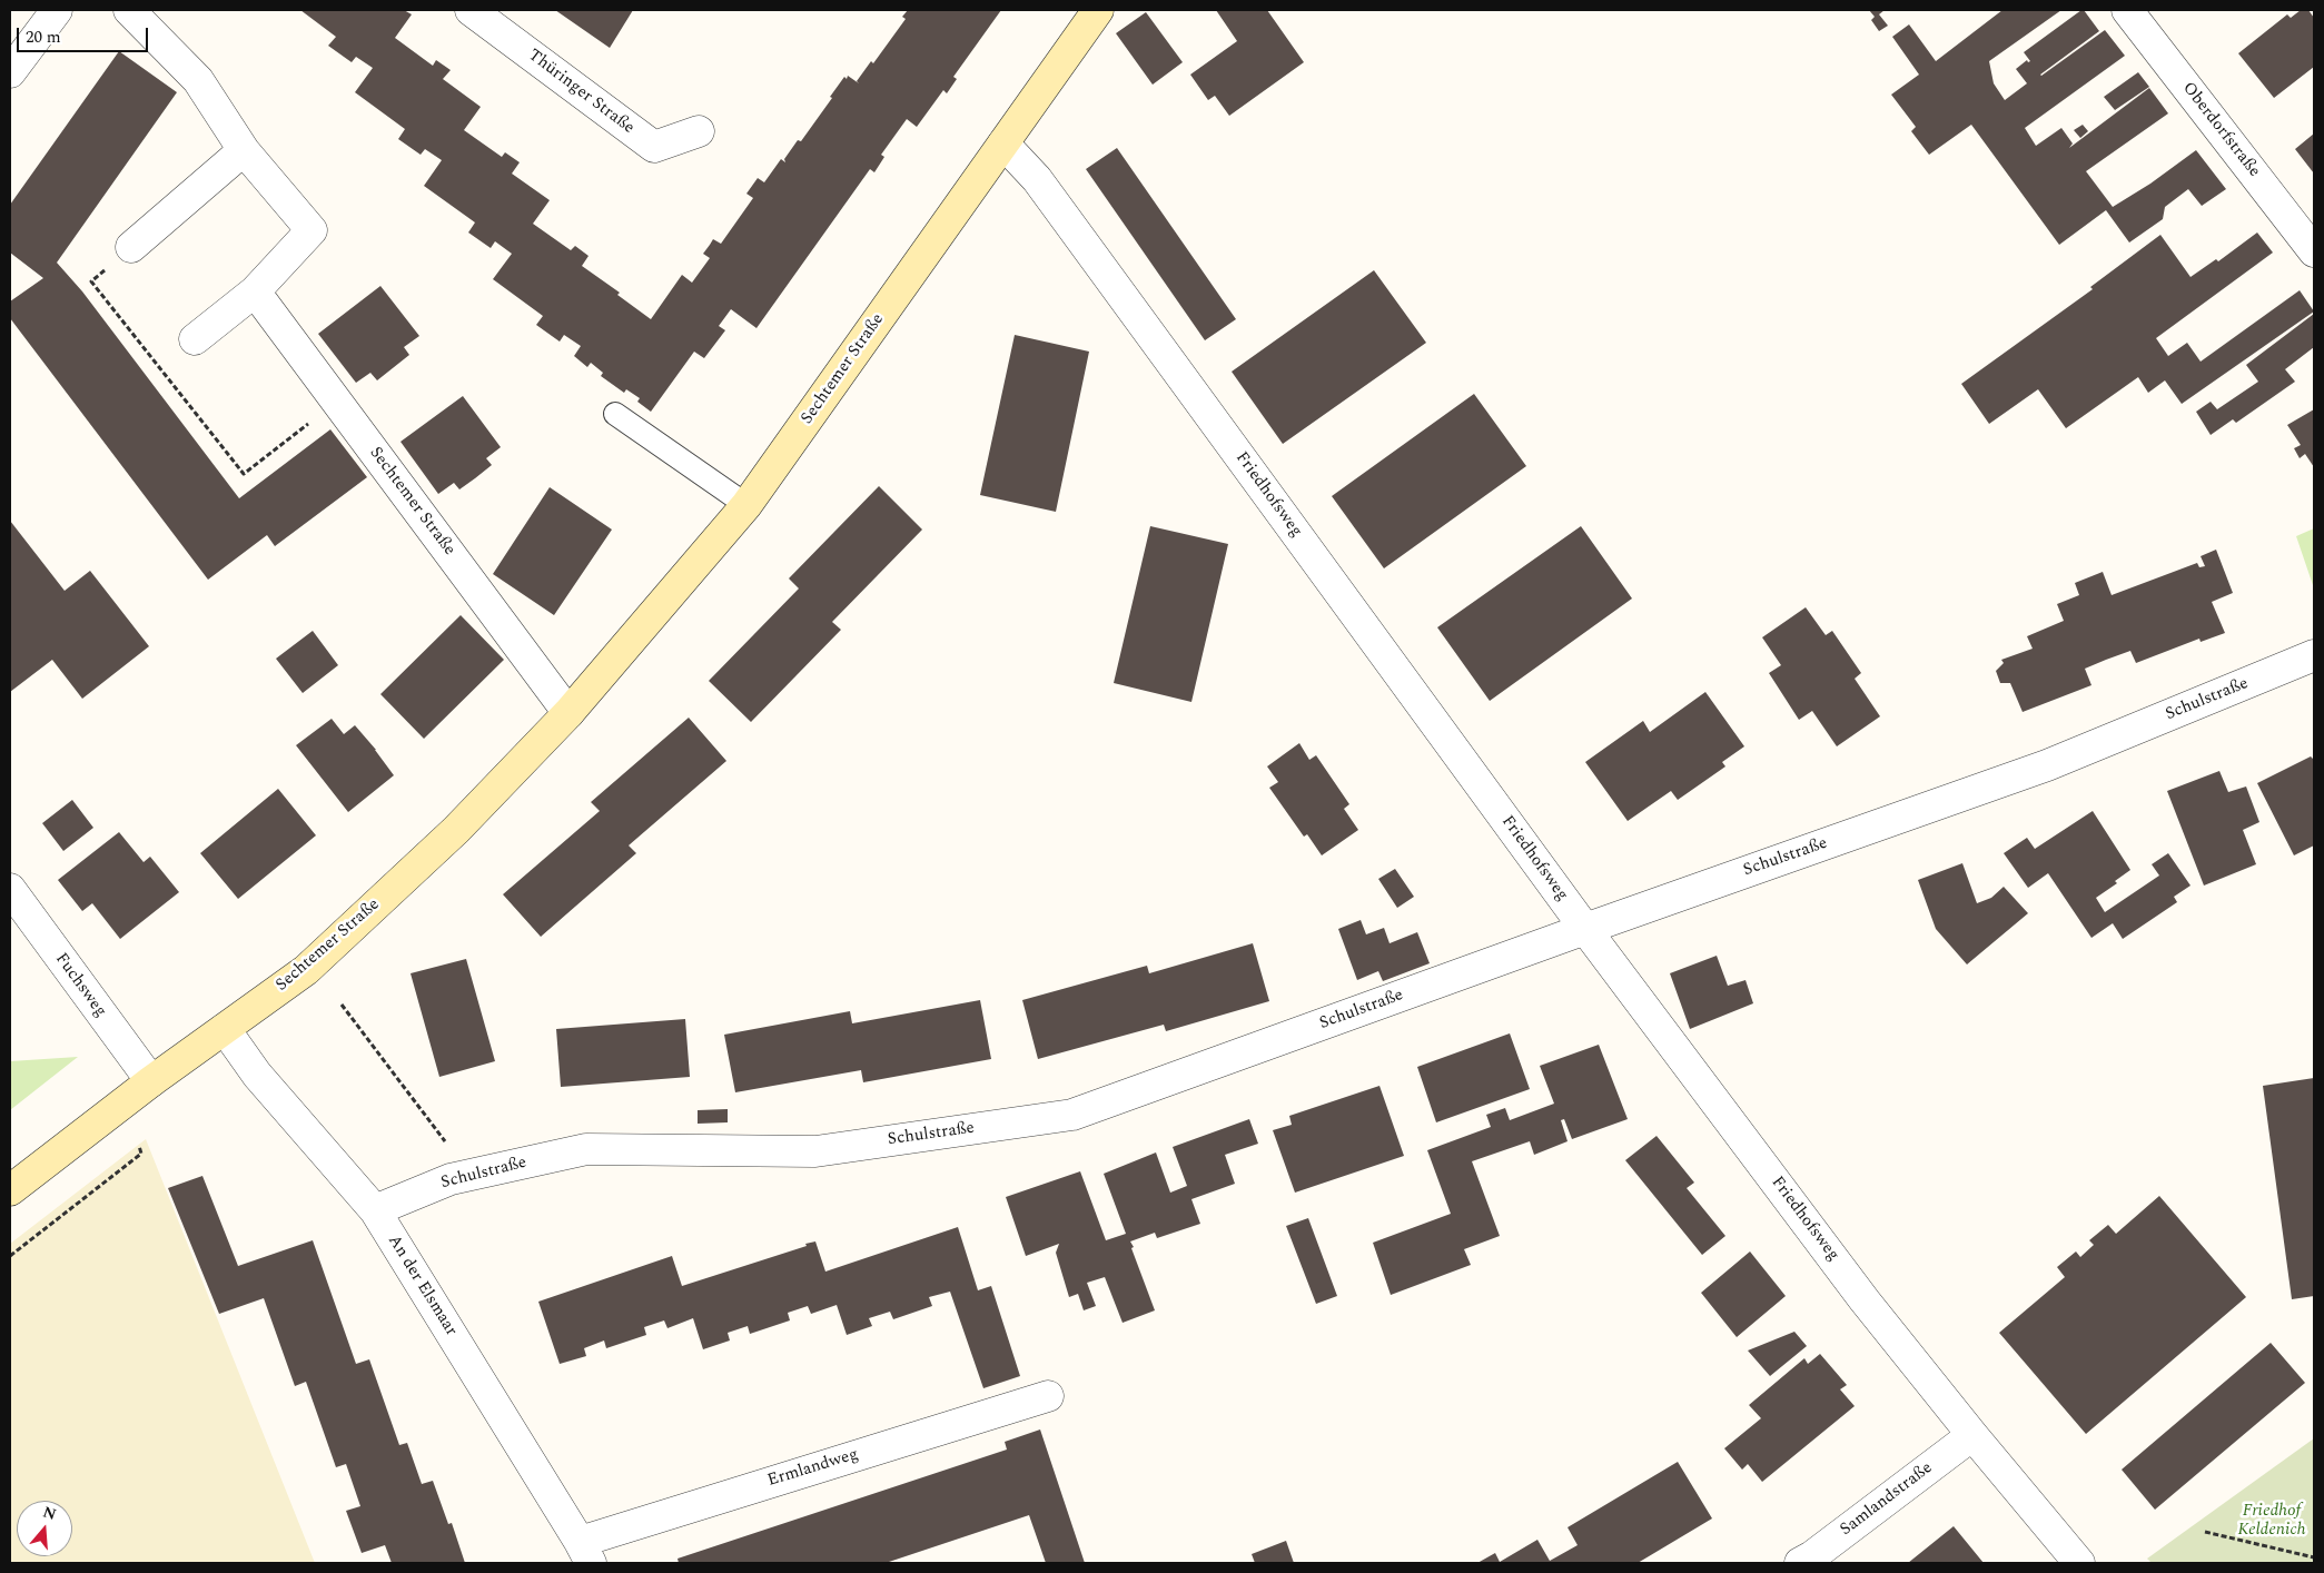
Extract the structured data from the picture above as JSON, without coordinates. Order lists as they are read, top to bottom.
{
  "streets": {
    "street": [
      "Thüringer Straße",
      "Oberdorfstraße",
      "Sechtemer Straße",
      "Friedhofsweg",
      "Schulstraße",
      "Fuchsweg",
      "An der Elsmaar",
      "Ermlandweg",
      "Samlandstraße"
    ]
  },
  "crossings": [
    ["Sechtemer Straße", "Friedhofsweg"],
    ["Sechtemer Straße", "Fuchsweg"],
    ["Sechtemer Straße", "An der Elsmaar"],
    ["Friedhofsweg", "Schulstraße"],
    ["Friedhofsweg", "Samlandstraße"],
    ["Schulstraße", "An der Elsmaar"],
    ["An der Elsmaar", "Ermlandweg"]
  ],
  "parks": ["Friedhof Keldenich"],
  "scale_bar": "20 m",
  "north": "top"
}
